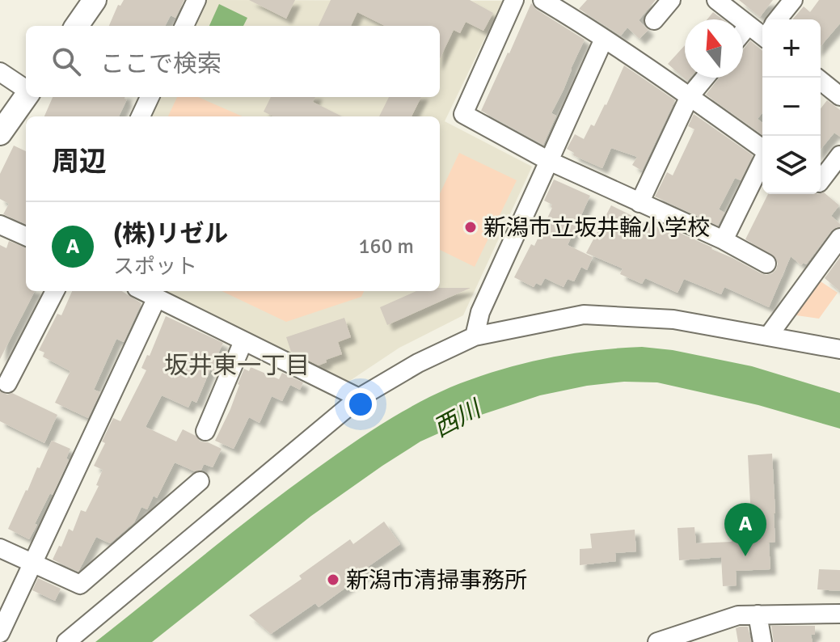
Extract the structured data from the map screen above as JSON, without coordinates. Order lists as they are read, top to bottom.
{
  "districts": ["坂井東一丁目"],
  "water": ["西川"],
  "places": ["新潟市立坂井輪小学校", "新潟市清掃事務所"],
  "north": "top",
  "page": {
    "map_buttons": ["+", "−"],
    "search": "ここで検索",
    "heading": "周辺",
    "list": [
      {
        "mark": "A",
        "name": "(株)リゼル",
        "note": "スポット",
        "value": "160 m"
      }
    ],
    "pins": "A"
  }
}
